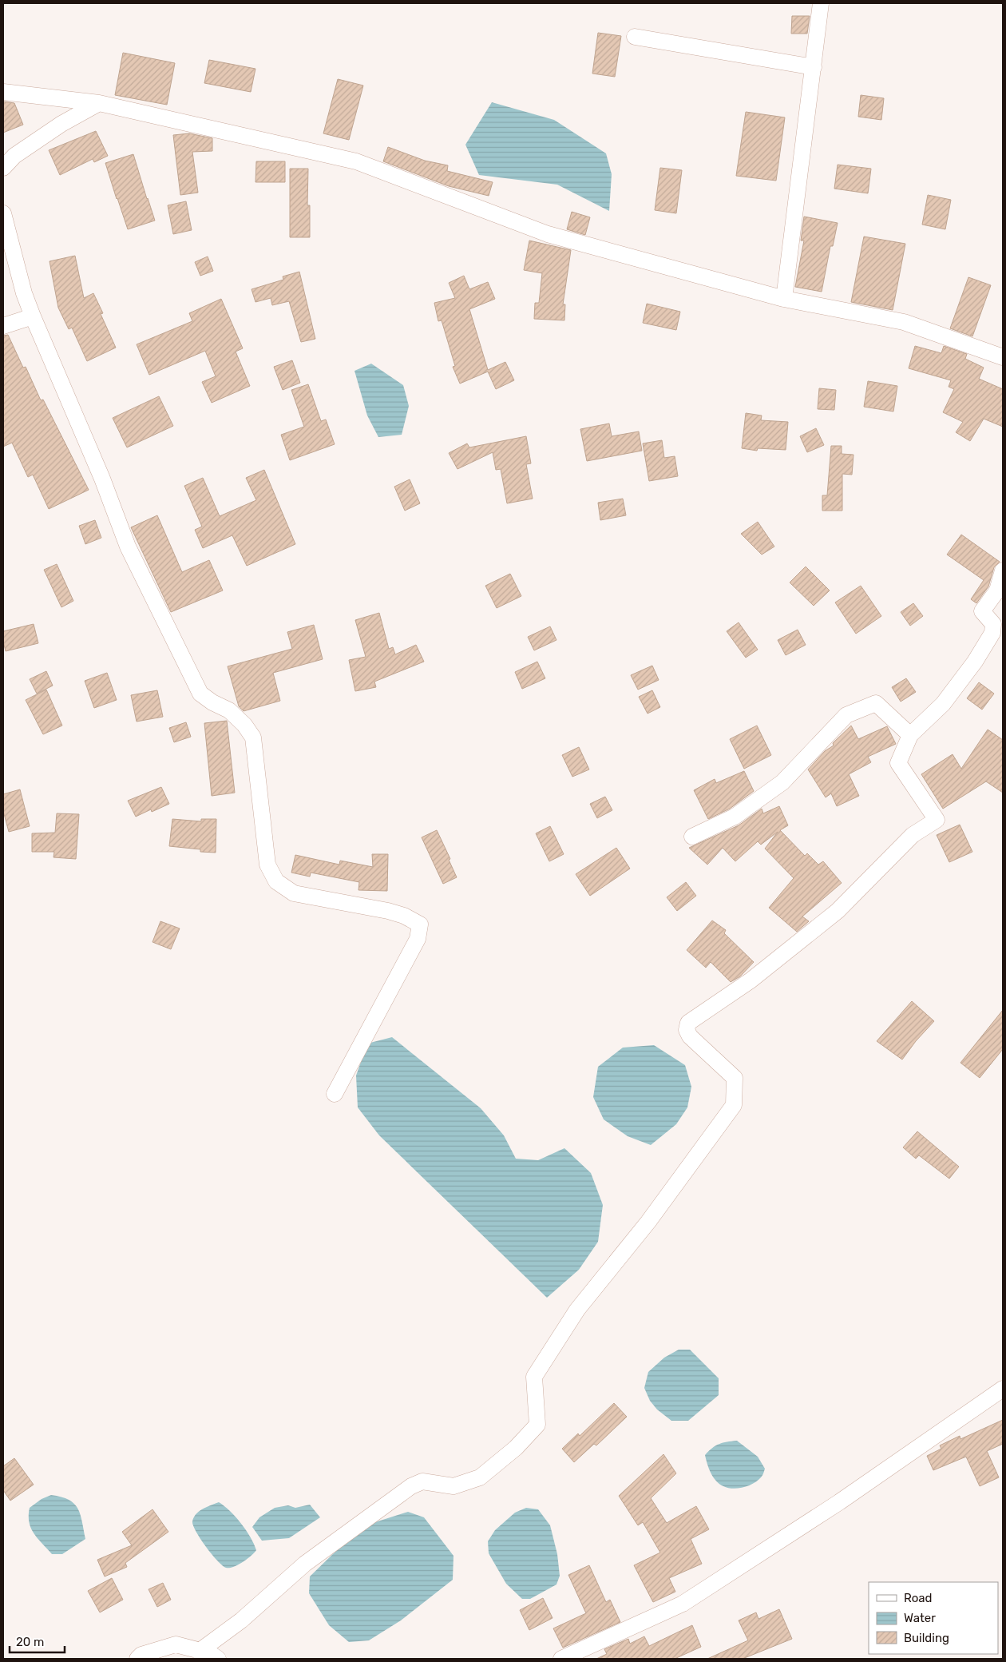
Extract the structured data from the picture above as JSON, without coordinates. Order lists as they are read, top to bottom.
{
  "legend": ["Road", "Water", "Building"],
  "scale_bar": "20 m"
}
